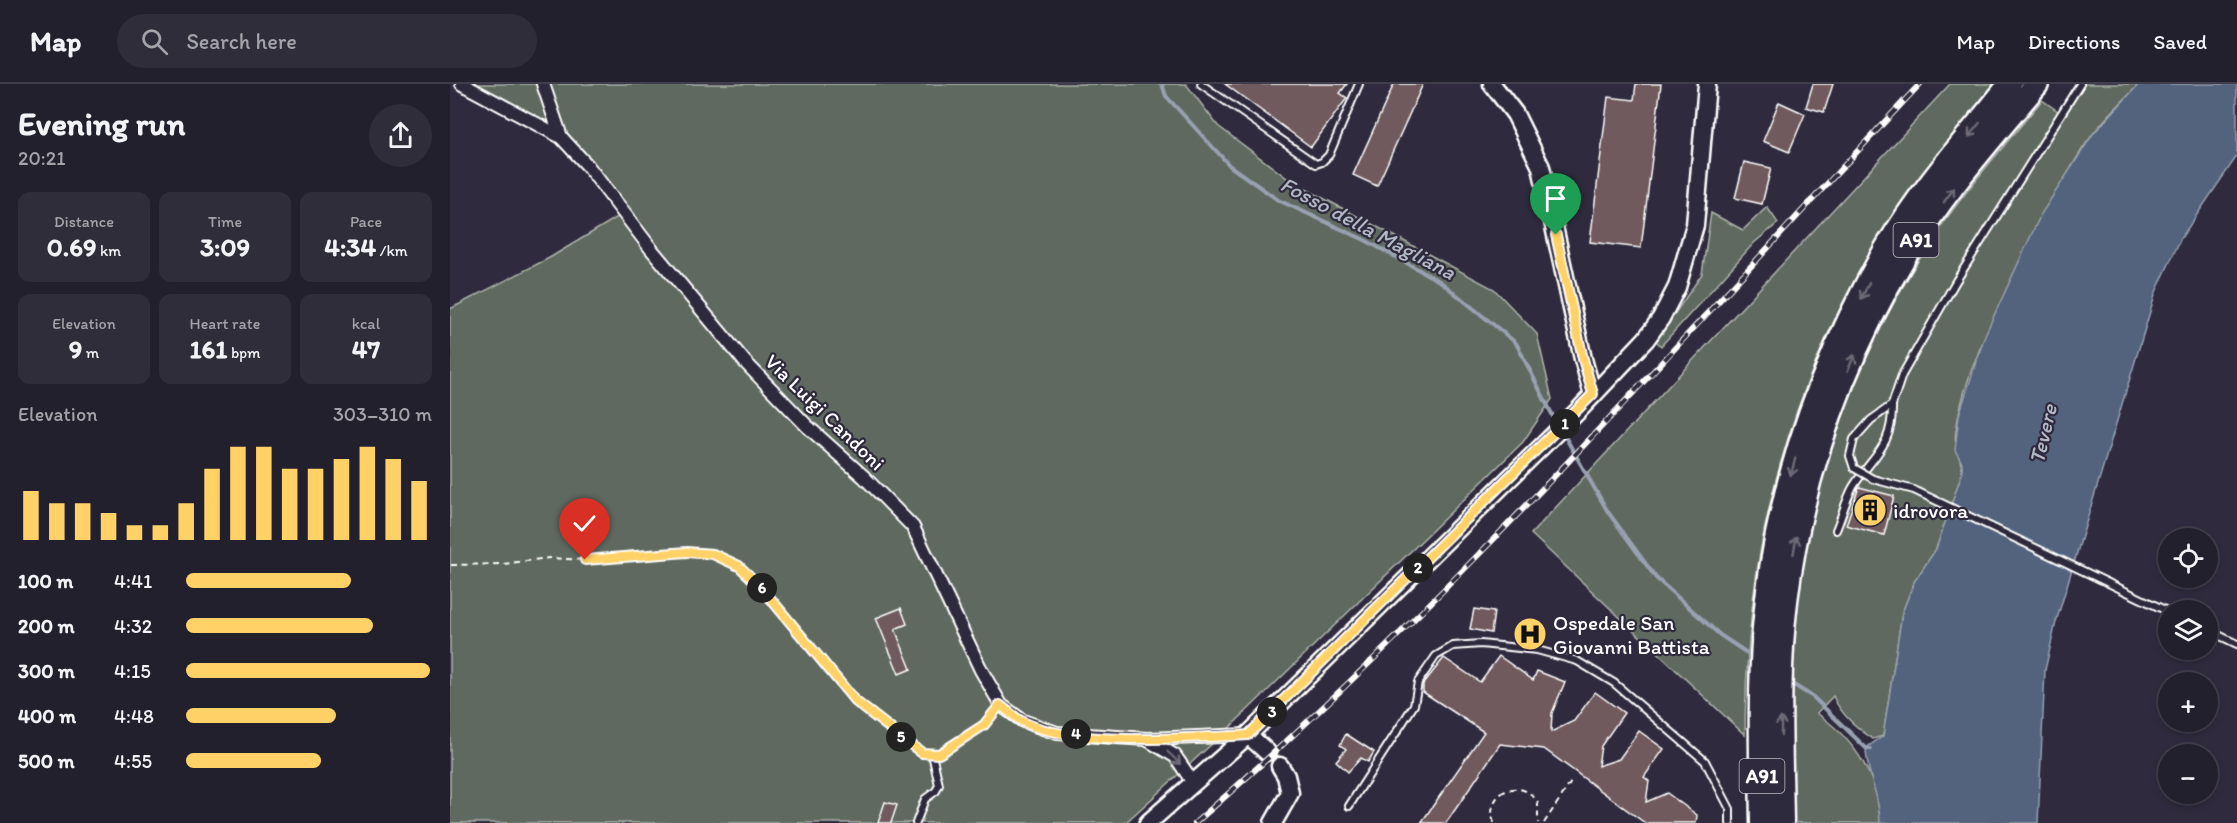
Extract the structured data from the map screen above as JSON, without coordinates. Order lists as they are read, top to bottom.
{
  "streets": {
    "highway": ["A91"],
    "street": ["Via Luigi Candoni"]
  },
  "water": ["Fosso della Magliana", "Tevere"],
  "places": {
    "building": ["idrovora"],
    "hospital": ["Ospedale San Giovanni Battista"]
  },
  "page": {
    "header": "Map",
    "search": "Search here",
    "nav": ["Map", "Directions", "Saved"],
    "heading": ["Evening run", "20:21"],
    "stats": [
      ["Distance", "0.69 km"],
      ["Time", "3:09"],
      ["Pace", "4:34 /km"],
      ["Elevation", "9 m"],
      ["Heart rate", "161 bpm"],
      ["kcal", "47"]
    ],
    "chart": ["Elevation", "303–310 m"],
    "pins": [
      "1",
      "2",
      "6",
      "3",
      "4",
      "5"
    ],
    "map_buttons": ["+", "−"],
    "list": [
      {
        "name": "100 m",
        "note": "4:41"
      },
      {
        "name": "200 m",
        "note": "4:32"
      },
      {
        "name": "300 m",
        "note": "4:15"
      },
      {
        "name": "400 m",
        "note": "4:48"
      },
      {
        "name": "500 m",
        "note": "4:55"
      }
    ]
  }
}
